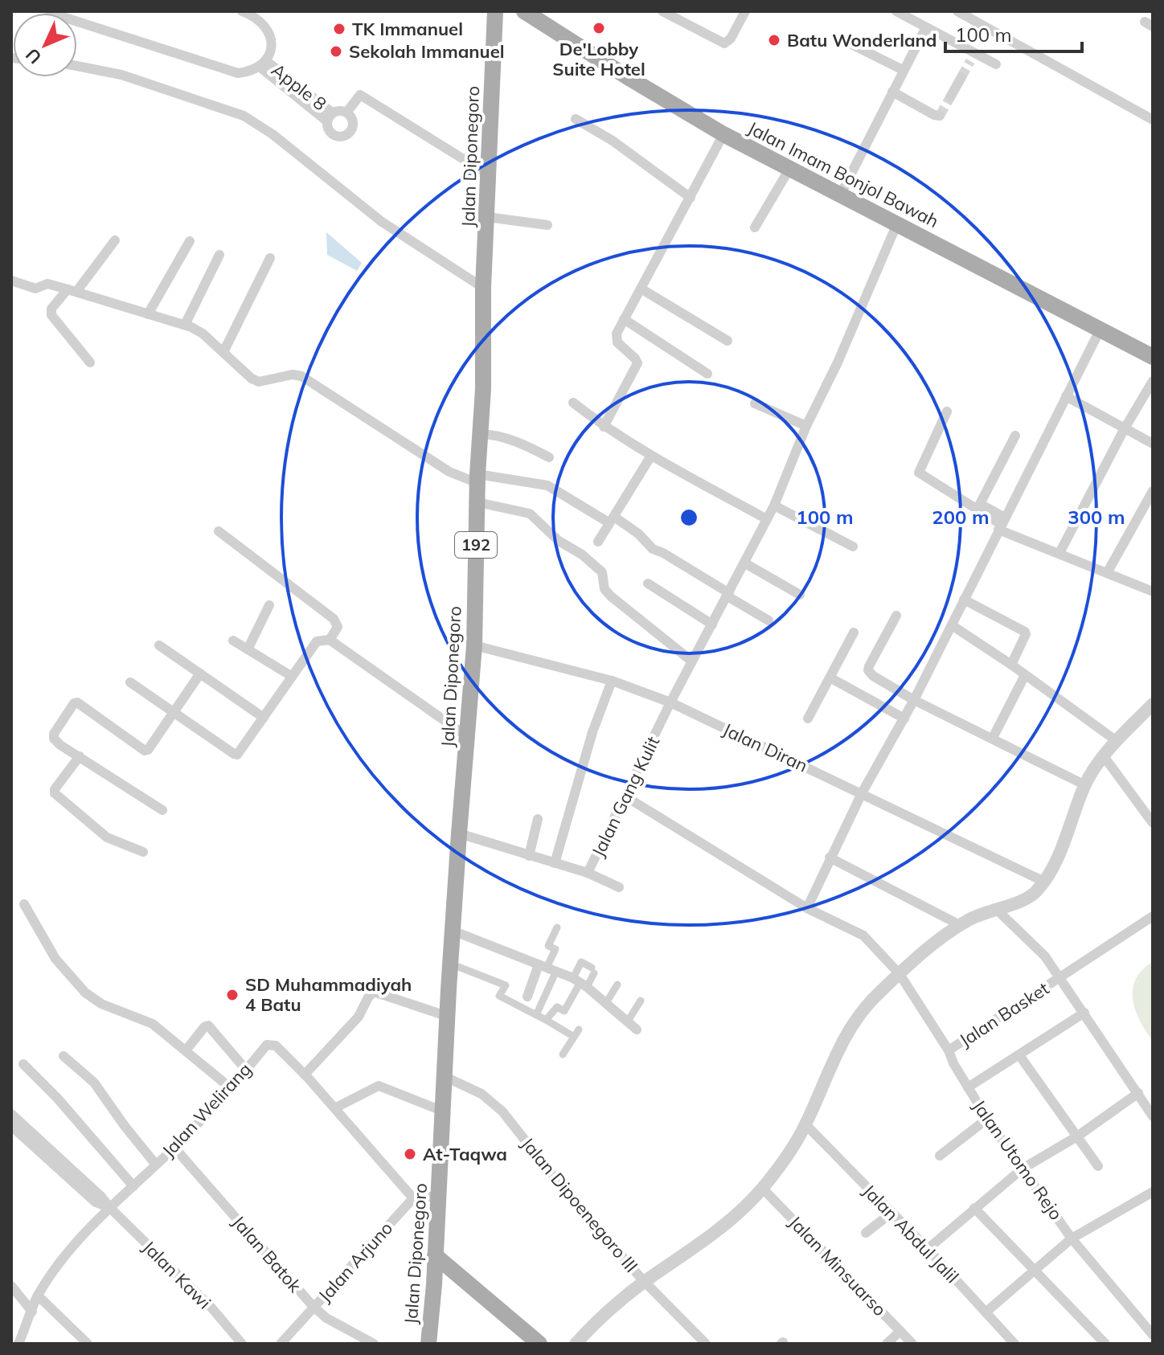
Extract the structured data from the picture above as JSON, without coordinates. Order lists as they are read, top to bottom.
{
  "streets": {
    "main road": ["Jalan Diponegoro", "Jalan Imam Bonjol Bawah", "192"],
    "street": [
      "Jalan Diran",
      "Jalan Gang Kulit",
      "Jalan Basket",
      "Jalan Welirang",
      "Jalan Utomo Rejo",
      "Jalan Dipoenegoro III",
      "Jalan Abdul Jalil",
      "Jalan Batok",
      "Jalan Arjuno",
      "Jalan Minsuarso",
      "Jalan Kawi"
    ]
  },
  "crossings": [
    ["Jalan Diponegoro", "Jalan Diran"],
    ["Jalan Diponegoro", "Jalan Gang Kulit"],
    ["Jalan Diponegoro", "Jalan Dipoenegoro III"],
    ["Jalan Imam Bonjol Bawah", "Jalan Gang Kulit"],
    ["Jalan Diran", "Jalan Gang Kulit"],
    ["Jalan Gang Kulit", "Jalan Utomo Rejo"],
    ["Jalan Basket", "Jalan Utomo Rejo"],
    ["Jalan Welirang", "Jalan Batok"],
    ["Jalan Welirang", "Jalan Arjuno"],
    ["Jalan Welirang", "Jalan Kawi"],
    ["Jalan Batok", "Jalan Arjuno"]
  ],
  "places": [
    "De'Lobby Suite Hotel",
    "TK Immanuel",
    "Batu Wonderland",
    "Sekolah Immanuel",
    "SD Muhammadiyah 4 Batu",
    "At-Taqwa"
  ],
  "scale_bar": "100 m",
  "north": "bottom left",
  "rings": ["100 m", "200 m", "300 m"]
}
